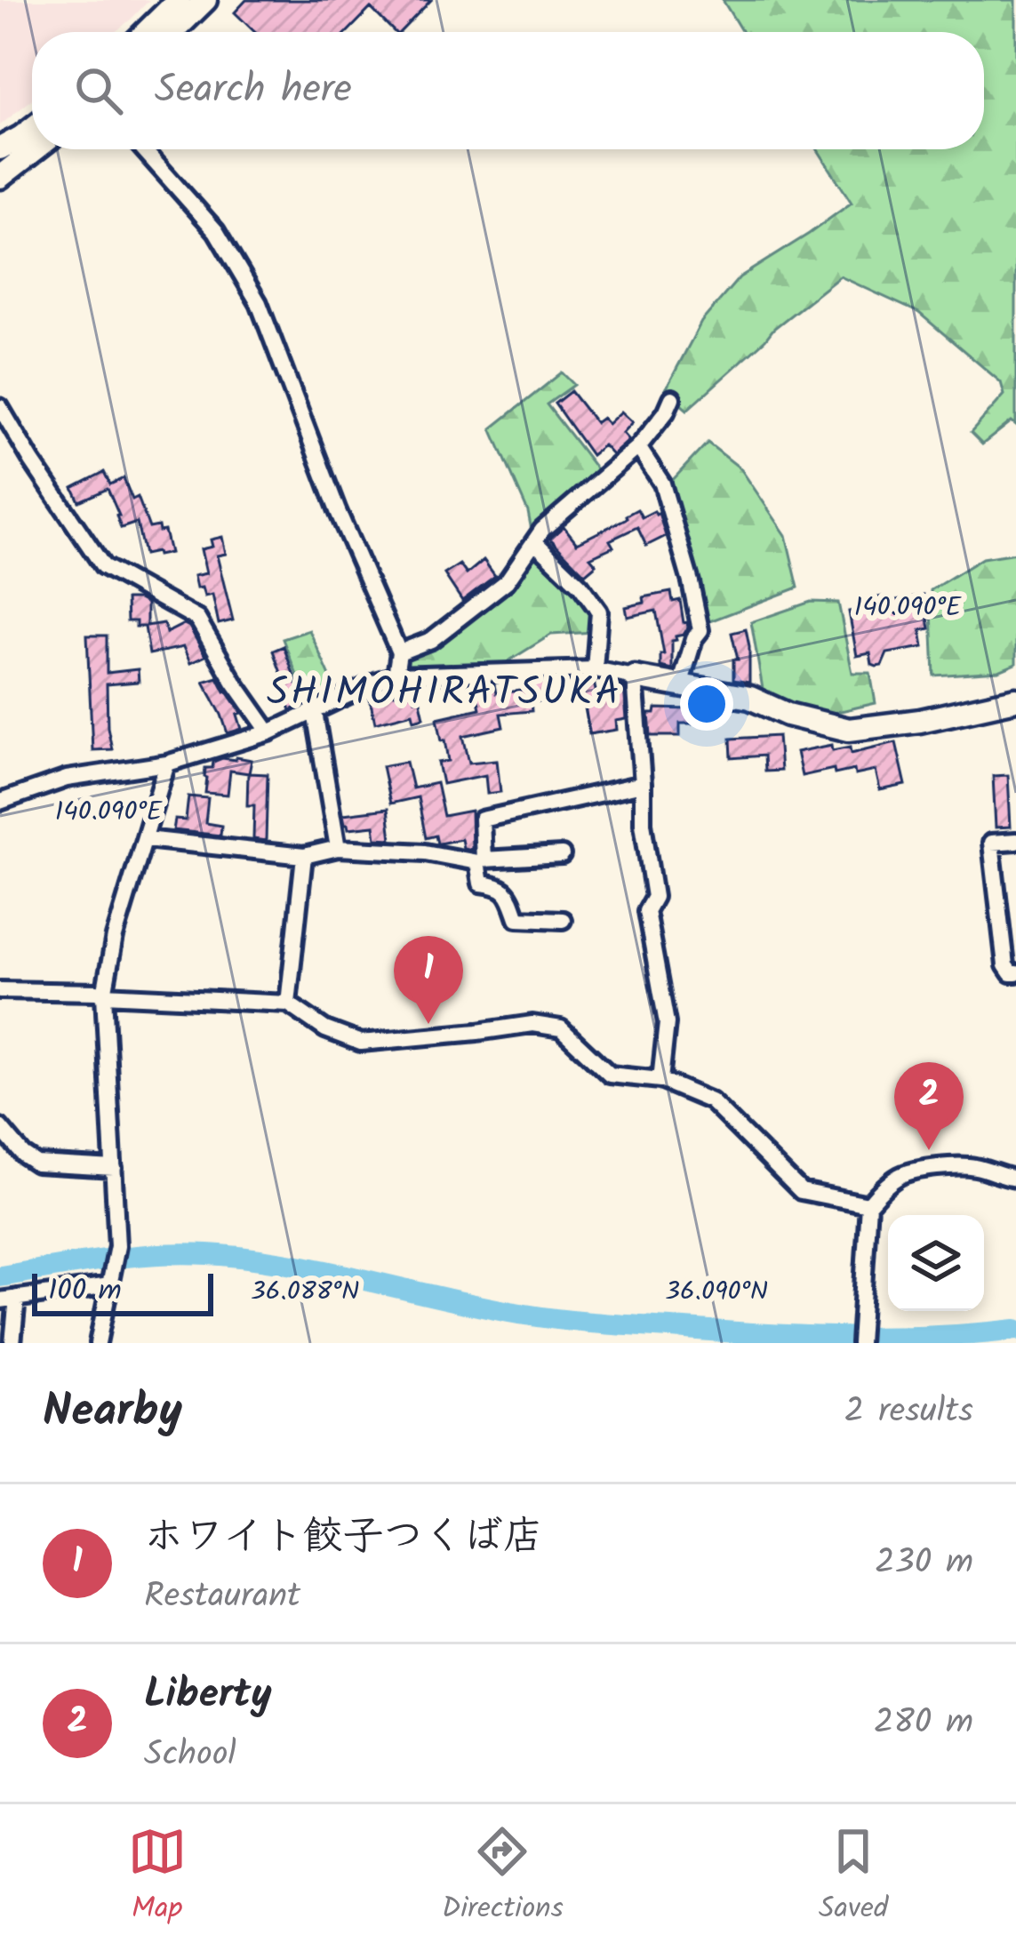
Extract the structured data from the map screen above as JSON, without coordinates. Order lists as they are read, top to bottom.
{
  "districts": ["SHIMOHIRATSUKA"],
  "scale_bar": "100 m",
  "page": {
    "search": "Search here",
    "pins": ["1", "2"],
    "scale": "100 m",
    "heading": ["Nearby", "2 results"],
    "list": [
      {
        "mark": "1",
        "name": "ホワイト餃子つくば店",
        "note": "Restaurant",
        "value": "230 m"
      },
      {
        "mark": "2",
        "name": "Liberty",
        "note": "School",
        "value": "280 m"
      }
    ],
    "nav": ["Map", "Directions", "Saved"]
  },
  "coordinates": ["140.090°E", "36.088°N", "36.090°N"]
}
